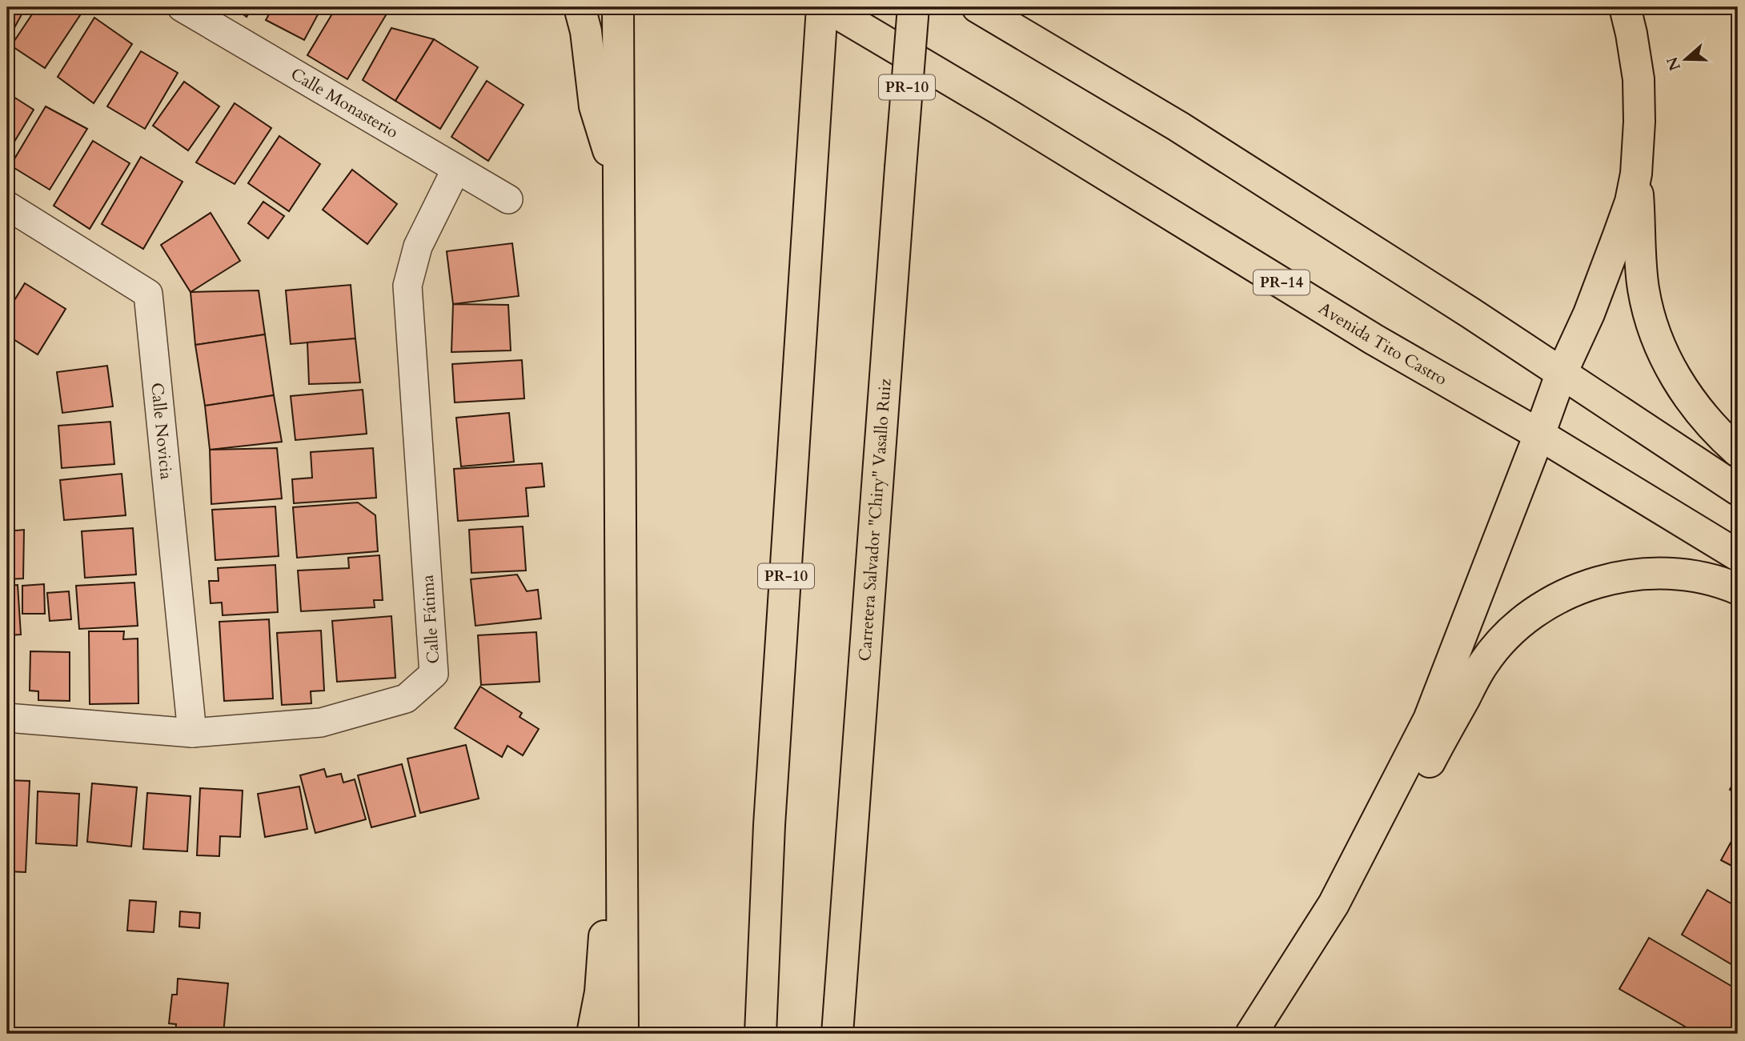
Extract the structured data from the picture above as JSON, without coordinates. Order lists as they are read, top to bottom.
{
  "streets": {
    "main road": [
      "PR-10",
      "PR-14",
      "Avenida Tito Castro",
      "Carretera Salvador \"Chiry\" Vasallo Ruiz"
    ],
    "street": ["Calle Monasterio", "Calle Novicia", "Calle Fátima"]
  },
  "crossings": [
    ["Calle Monasterio", "Calle Fátima"],
    ["Calle Novicia", "Calle Fátima"]
  ],
  "north": "left"
}
